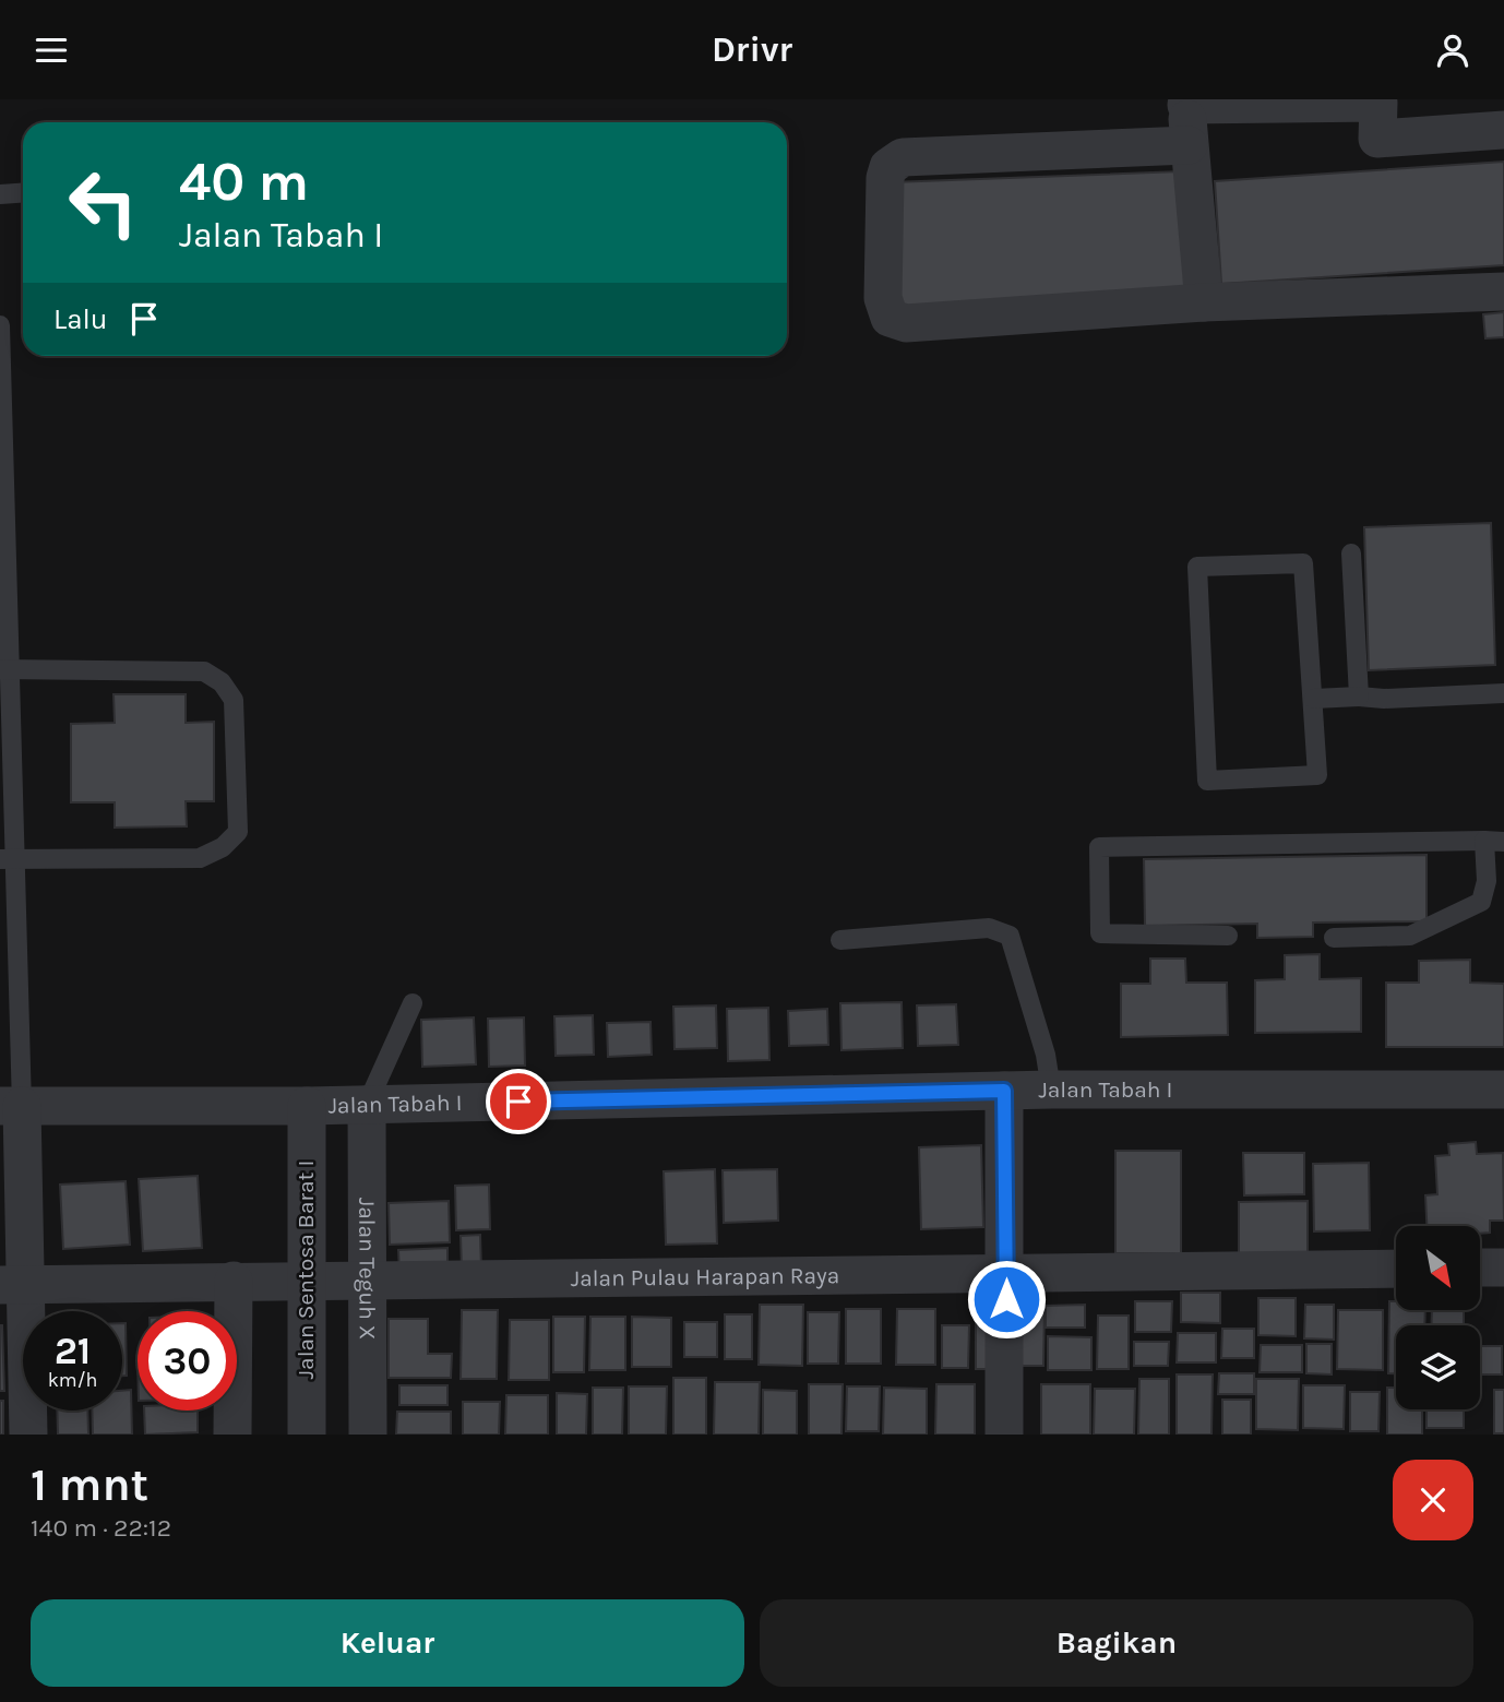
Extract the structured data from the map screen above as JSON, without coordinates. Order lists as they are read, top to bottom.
{
  "streets": {
    "street": [
      "Jalan Tabah I",
      "Jalan Sentosa Barat I",
      "Jalan Teguh X",
      "Jalan Pulau Harapan Raya"
    ]
  },
  "crossings": [
    ["Jalan Tabah I", "Jalan Sentosa Barat I"],
    ["Jalan Tabah I", "Jalan Teguh X"],
    ["Jalan Sentosa Barat I", "Jalan Pulau Harapan Raya"],
    ["Jalan Teguh X", "Jalan Pulau Harapan Raya"]
  ],
  "north": "bottom right",
  "page": {
    "header": "Drivr",
    "turn": ["40 m", "Jalan Tabah I"],
    "then": "Lalu",
    "speed": "21 km/h",
    "limit": "30",
    "heading": ["1 mnt", "140 m · 22:12"],
    "buttons": ["Keluar", "Bagikan"]
  }
}
